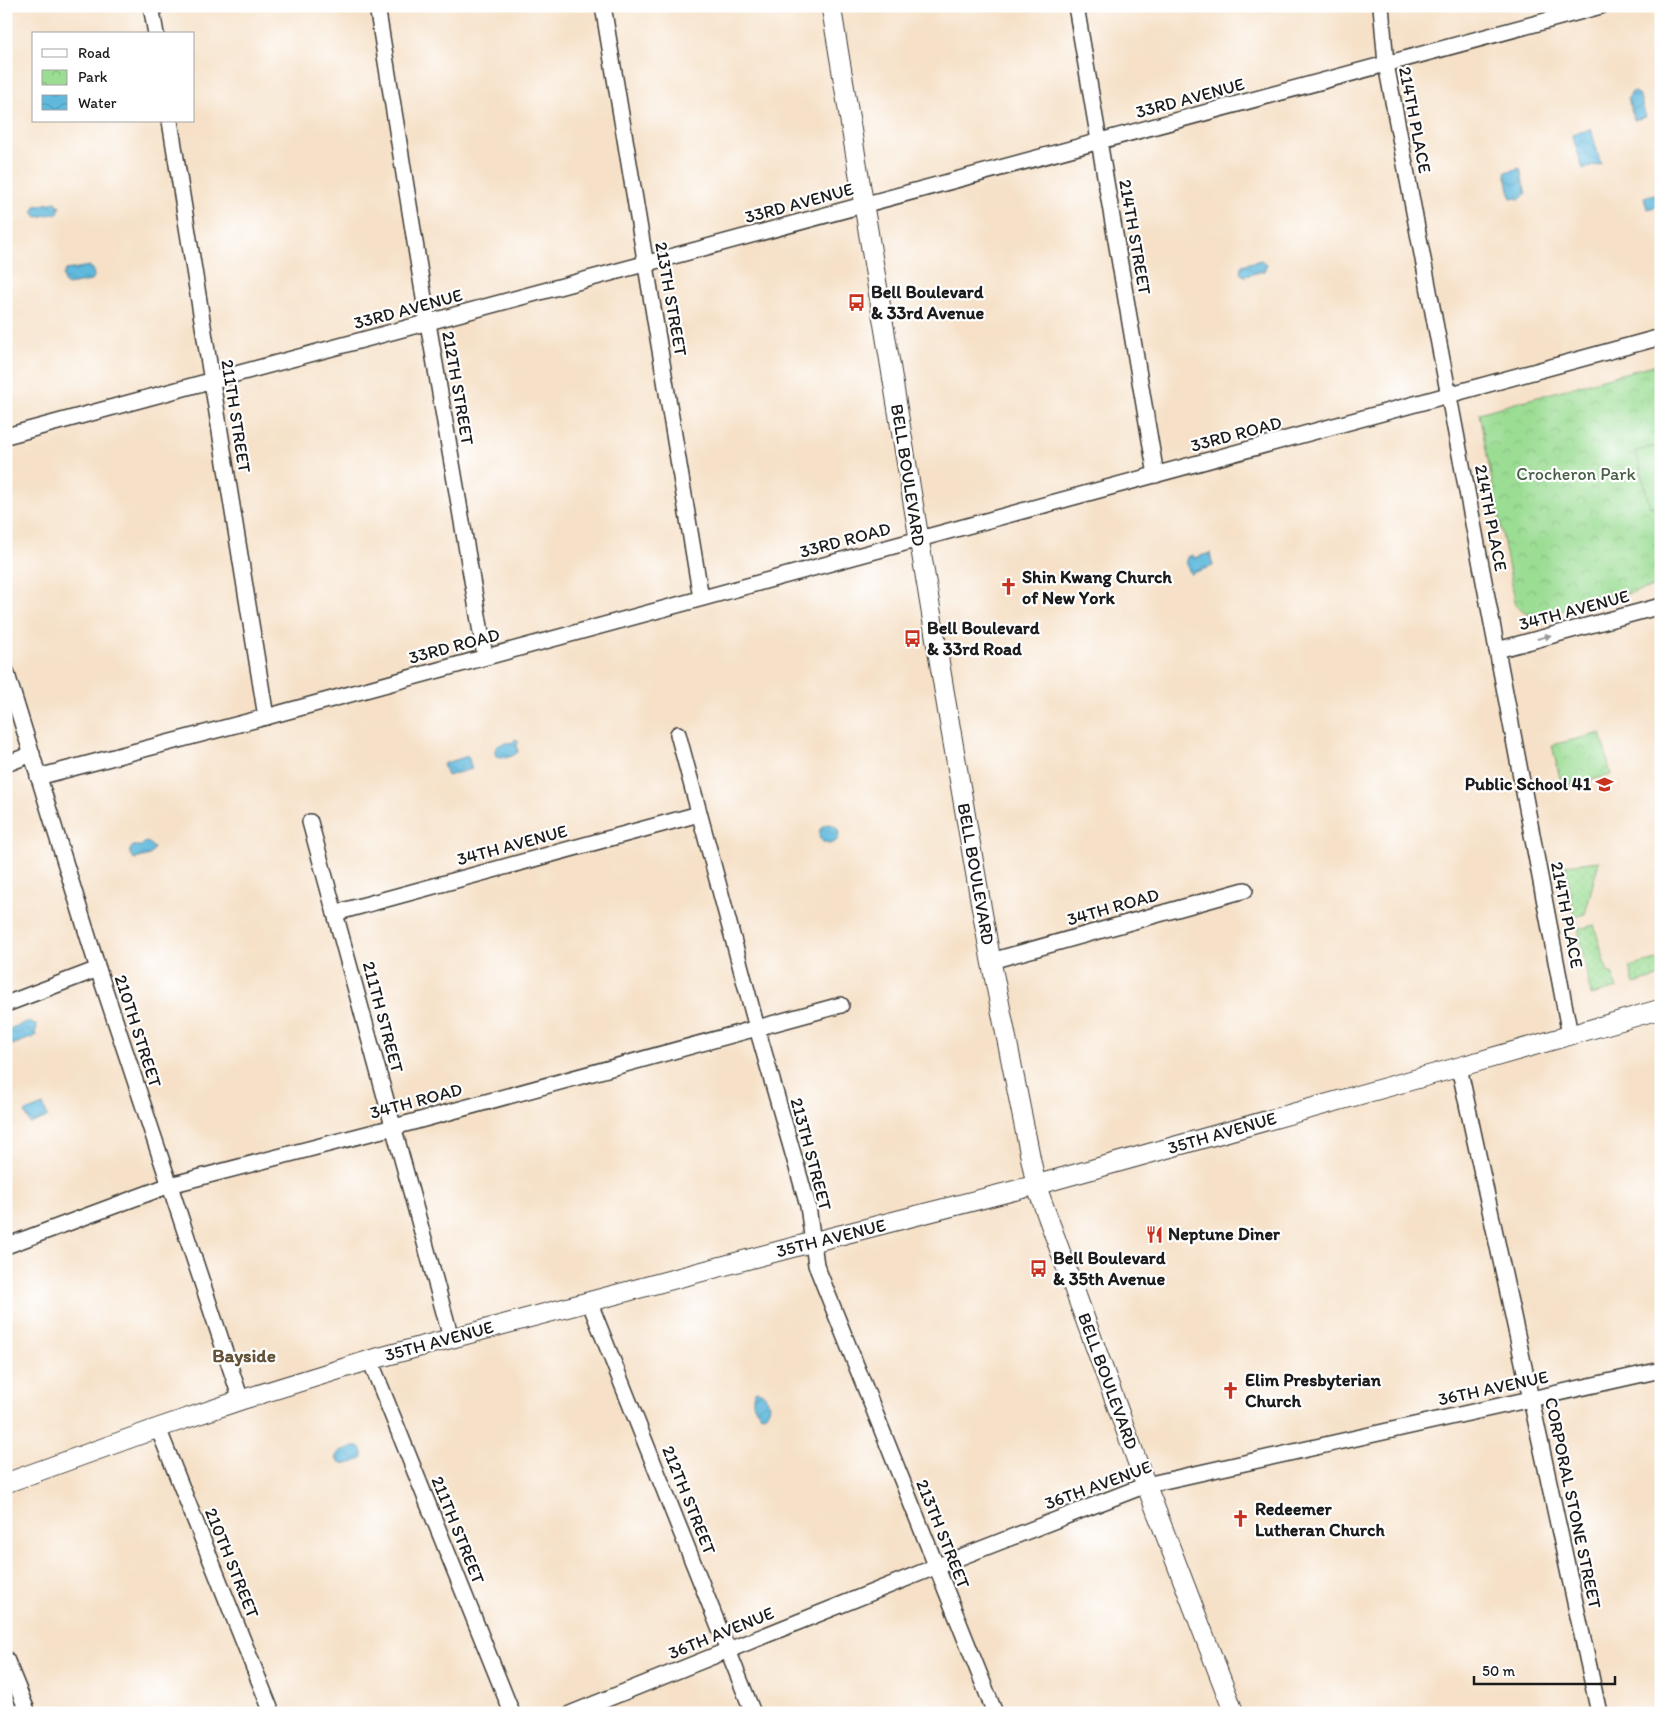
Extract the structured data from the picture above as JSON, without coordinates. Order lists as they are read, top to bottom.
{
  "streets": {
    "street": [
      "33RD AVENUE",
      "214TH PLACE",
      "214TH STREET",
      "213TH STREET",
      "212TH STREET",
      "211TH STREET",
      "33RD ROAD",
      "BELL BOULEVARD",
      "34TH AVENUE",
      "34TH ROAD",
      "210TH STREET",
      "35TH AVENUE",
      "36TH AVENUE",
      "CORPORAL STONE STREET"
    ]
  },
  "crossings": [
    ["33RD AVENUE", "214TH PLACE"],
    ["33RD AVENUE", "214TH STREET"],
    ["33RD AVENUE", "213TH STREET"],
    ["33RD AVENUE", "212TH STREET"],
    ["33RD AVENUE", "211TH STREET"],
    ["33RD AVENUE", "BELL BOULEVARD"],
    ["214TH PLACE", "33RD ROAD"],
    ["214TH PLACE", "34TH AVENUE"],
    ["214TH PLACE", "35TH AVENUE"],
    ["214TH STREET", "33RD ROAD"],
    ["213TH STREET", "33RD ROAD"],
    ["213TH STREET", "34TH AVENUE"],
    ["213TH STREET", "34TH ROAD"],
    ["213TH STREET", "35TH AVENUE"],
    ["213TH STREET", "36TH AVENUE"],
    ["212TH STREET", "33RD ROAD"],
    ["212TH STREET", "35TH AVENUE"],
    ["212TH STREET", "36TH AVENUE"],
    ["211TH STREET", "33RD ROAD"],
    ["211TH STREET", "34TH AVENUE"],
    ["211TH STREET", "34TH ROAD"],
    ["211TH STREET", "35TH AVENUE"],
    ["33RD ROAD", "BELL BOULEVARD"],
    ["33RD ROAD", "210TH STREET"],
    ["BELL BOULEVARD", "34TH ROAD"],
    ["BELL BOULEVARD", "35TH AVENUE"],
    ["BELL BOULEVARD", "36TH AVENUE"],
    ["34TH ROAD", "210TH STREET"],
    ["210TH STREET", "35TH AVENUE"],
    ["35TH AVENUE", "CORPORAL STONE STREET"],
    ["36TH AVENUE", "CORPORAL STONE STREET"]
  ],
  "districts": ["Bayside"],
  "parks": ["Crocheron Park"],
  "places": {
    "bus stop": ["Bell Boulevard & 33rd Avenue", "Bell Boulevard & 33rd Road", "Bell Boulevard & 35th Avenue"],
    "church": ["Shin Kwang Church of New York", "Elim Presbyterian Church", "Redeemer Lutheran Church"],
    "school or university": ["Public School 41"],
    "restaurant": ["Neptune Diner"]
  },
  "legend": ["Road", "Park", "Water"],
  "scale_bar": "50 m"
}
